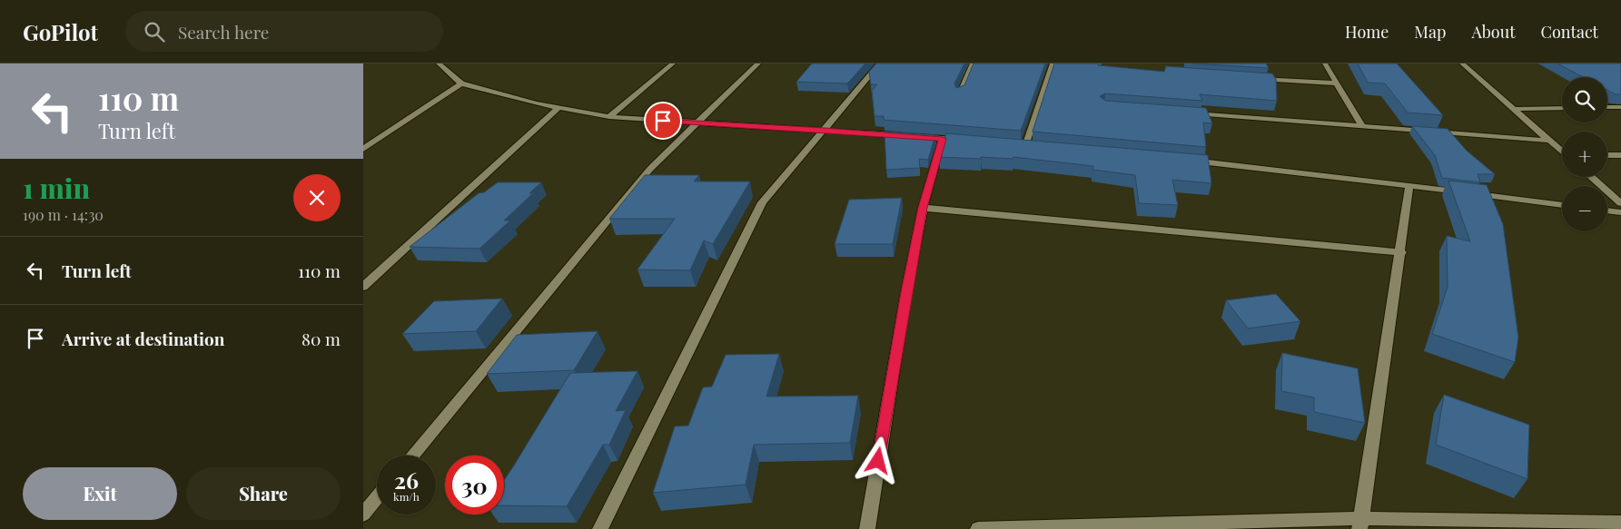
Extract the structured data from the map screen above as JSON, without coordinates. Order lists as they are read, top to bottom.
{
  "page": {
    "header": "GoPilot",
    "search": "Search here",
    "nav": [
      "Home",
      "Map",
      "About",
      "Contact"
    ],
    "turn": ["110 m", "Turn left"],
    "map_buttons": ["+", "−"],
    "heading": ["1 min", "190 m · 14:30"],
    "list": [
      {
        "name": "Turn left",
        "value": "110 m"
      },
      {
        "name": "Arrive at destination",
        "value": "80 m"
      }
    ],
    "speed": "26 km/h",
    "limit": "30",
    "buttons": ["Exit", "Share"]
  }
}
